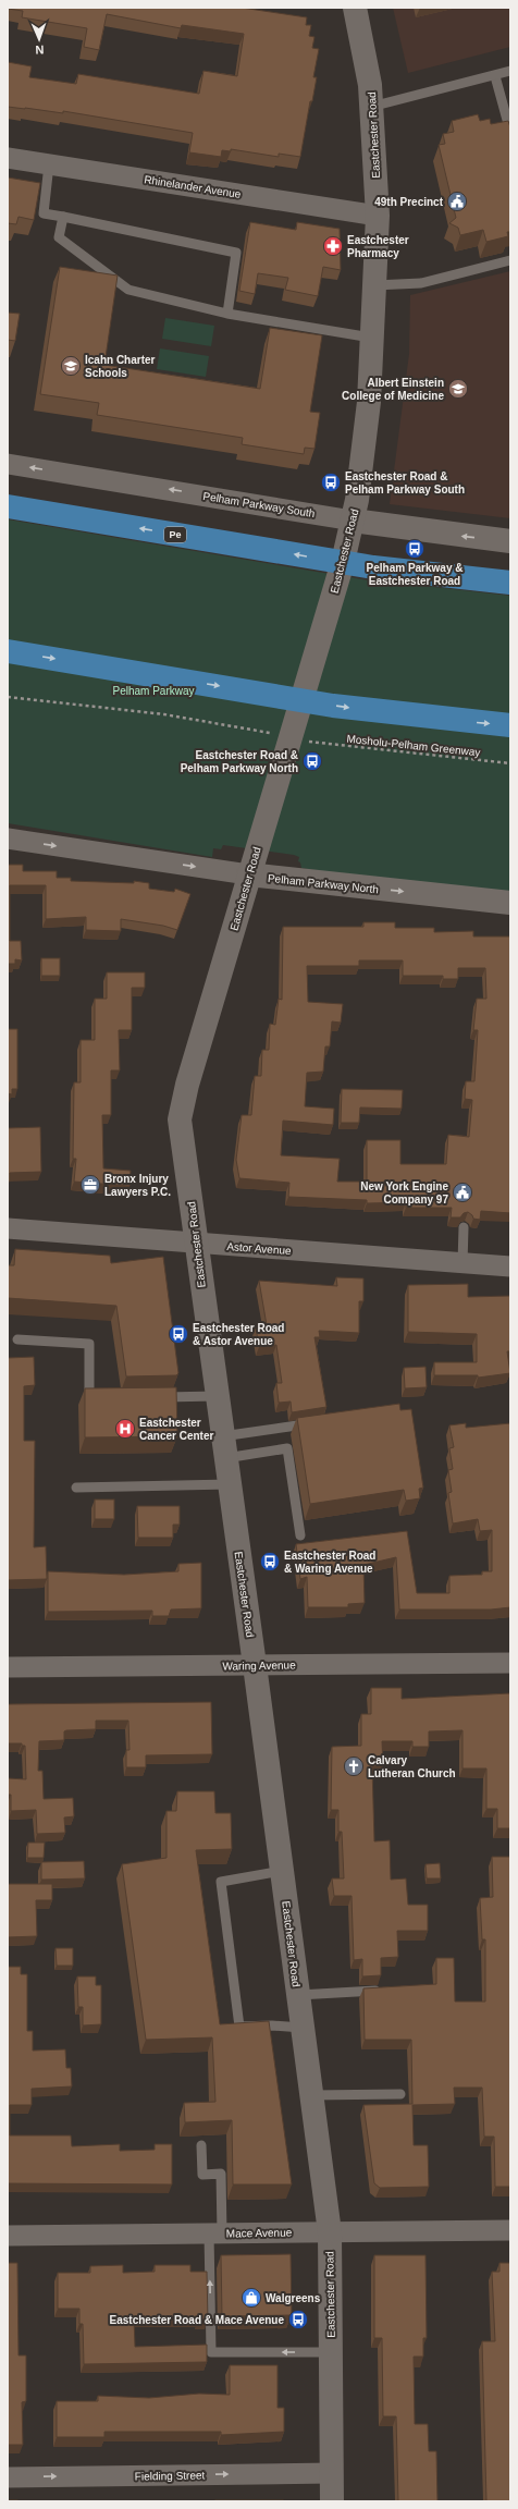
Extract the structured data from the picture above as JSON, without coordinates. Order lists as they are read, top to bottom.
{
  "streets": {
    "main road": [
      "Eastchester Road",
      "Pelham Parkway South",
      "Pe",
      "Pelham Parkway North"
    ],
    "street": [
      "Rhinelander Avenue",
      "Astor Avenue",
      "Waring Avenue",
      "Mace Avenue",
      "Fielding Street"
    ],
    "path": ["Mosholu-Pelham Greenway"]
  },
  "crossings": [
    ["Eastchester Road", "Rhinelander Avenue"],
    ["Eastchester Road", "Pelham Parkway South"],
    ["Eastchester Road", "Pe"],
    ["Eastchester Road", "Pelham Parkway North"],
    ["Eastchester Road", "Astor Avenue"],
    ["Eastchester Road", "Waring Avenue"],
    ["Eastchester Road", "Mace Avenue"],
    ["Eastchester Road", "Fielding Street"]
  ],
  "one_way": ["Pelham Parkway South", "Pelham Parkway North", "Fielding Street"],
  "parks": ["Pelham Parkway"],
  "places": {
    "public building": ["49th Precinct", "New York Engine Company 97"],
    "pharmacy": ["Eastchester Pharmacy"],
    "school or university": ["Icahn Charter Schools", "Albert Einstein College of Medicine"],
    "bus stop": [
      "Eastchester Road & Pelham Parkway South",
      "Pelham Parkway & Eastchester Road",
      "Eastchester Road & Pelham Parkway North",
      "Eastchester Road & Astor Avenue",
      "Eastchester Road & Waring Avenue",
      "Eastchester Road & Mace Avenue"
    ],
    "office": ["Bronx Injury Lawyers P.C."],
    "hospital": ["Eastchester Cancer Center"],
    "church": ["Calvary Lutheran Church"],
    "shop": ["Walgreens"]
  },
  "north": "bottom"
}
